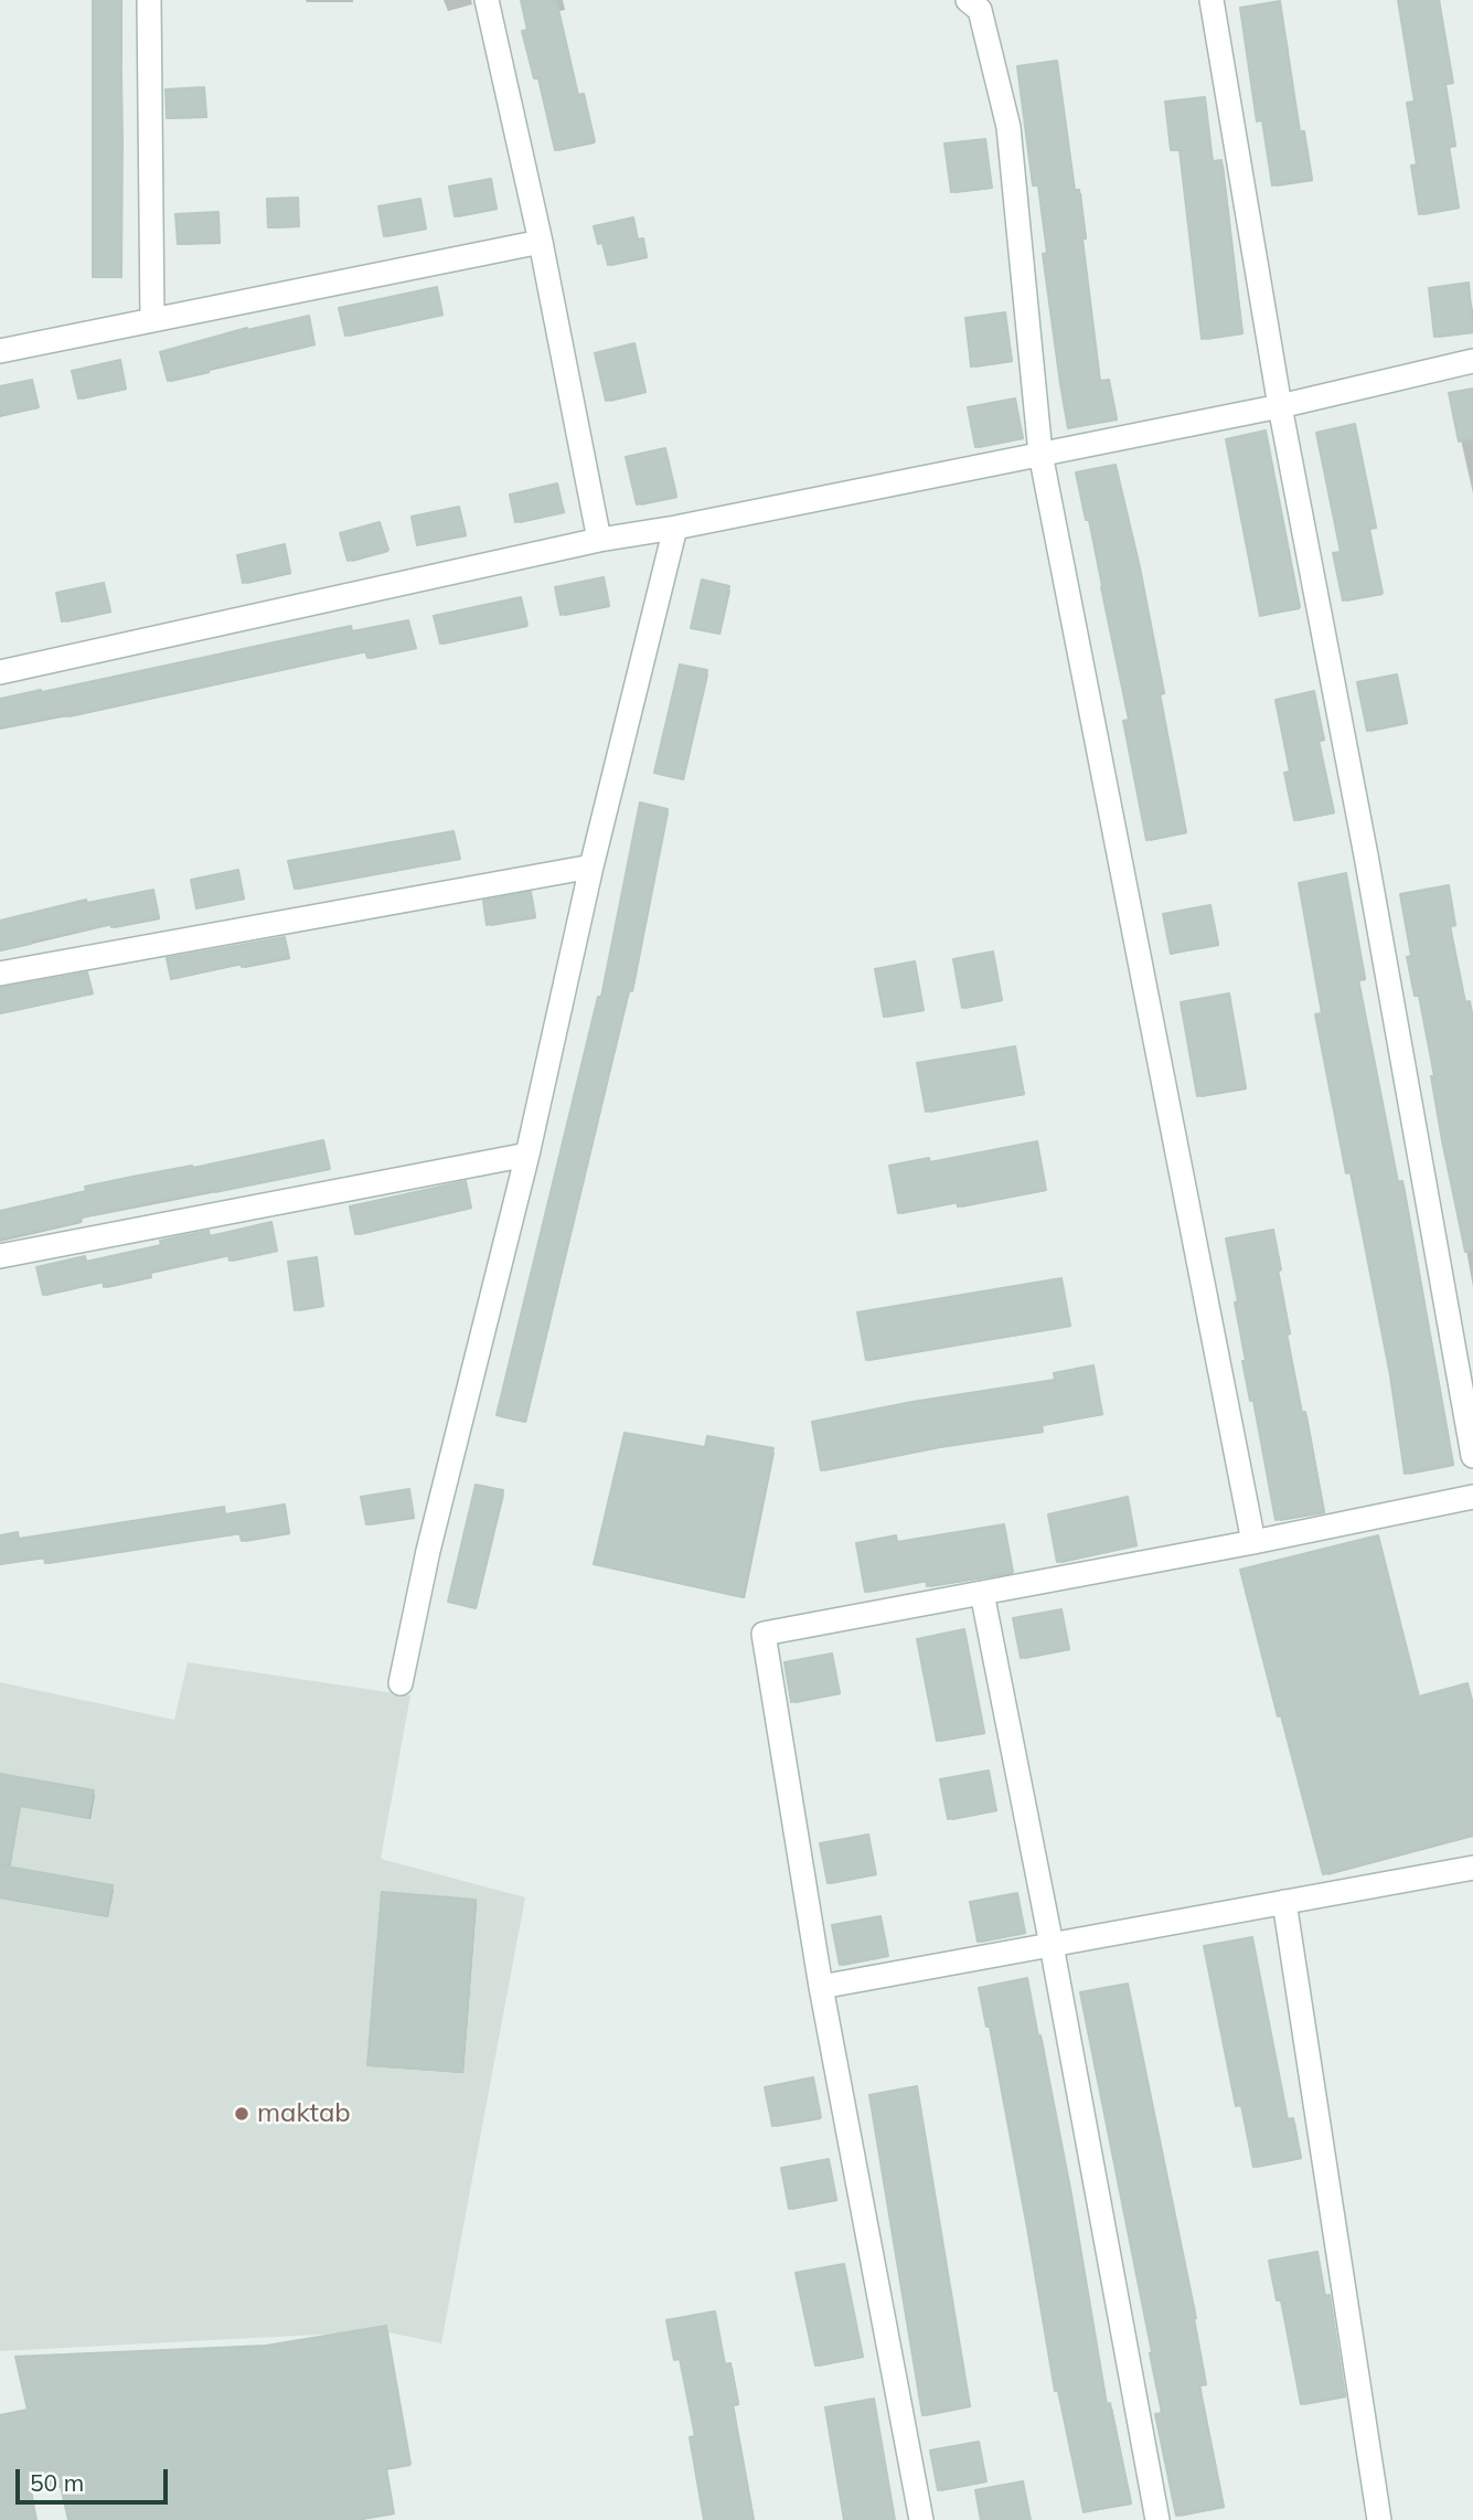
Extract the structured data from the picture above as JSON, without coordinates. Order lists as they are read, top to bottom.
{
  "places": ["maktab"],
  "scale_bar": "50 m"
}
